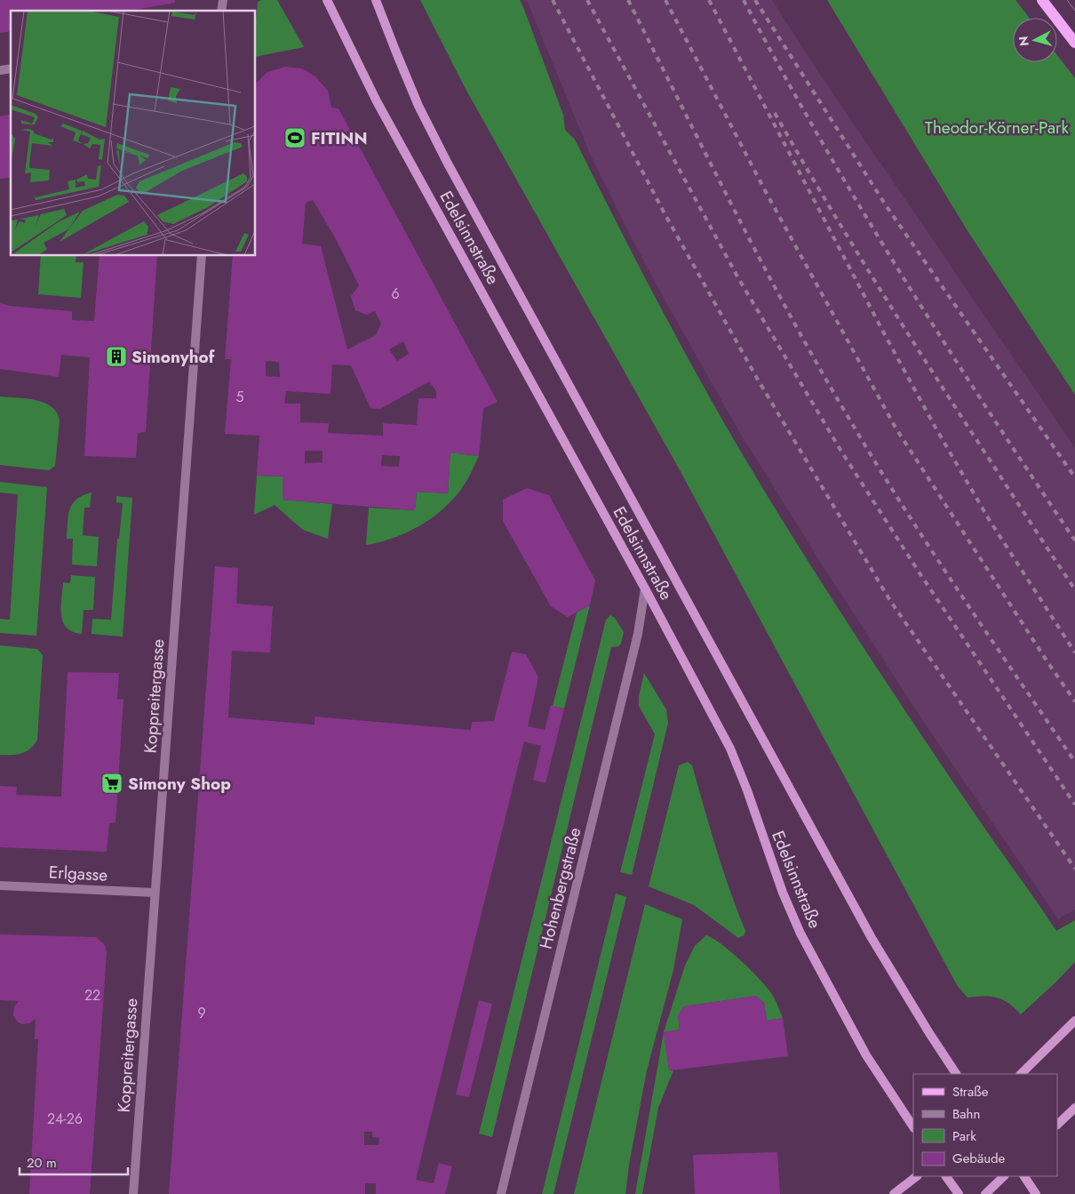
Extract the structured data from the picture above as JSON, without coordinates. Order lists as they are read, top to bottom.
{
  "streets": {
    "main road": ["Edelsinnstraße"],
    "street": ["Koppreitergasse", "Erlgasse", "Hohenbergstraße"]
  },
  "crossings": [
    ["Edelsinnstraße", "Hohenbergstraße"],
    ["Koppreitergasse", "Erlgasse"]
  ],
  "parks": ["Theodor-Körner-Park"],
  "places": {
    "sports": ["FITINN"],
    "building": ["Simonyhof"],
    "supermarket": ["Simony Shop"]
  },
  "house_numbers": [
    "6",
    "5",
    "22",
    "9",
    "24-26"
  ],
  "legend": [
    "Straße",
    "Bahn",
    "Park",
    "Gebäude"
  ],
  "scale_bar": "20 m",
  "north": "left"
}
